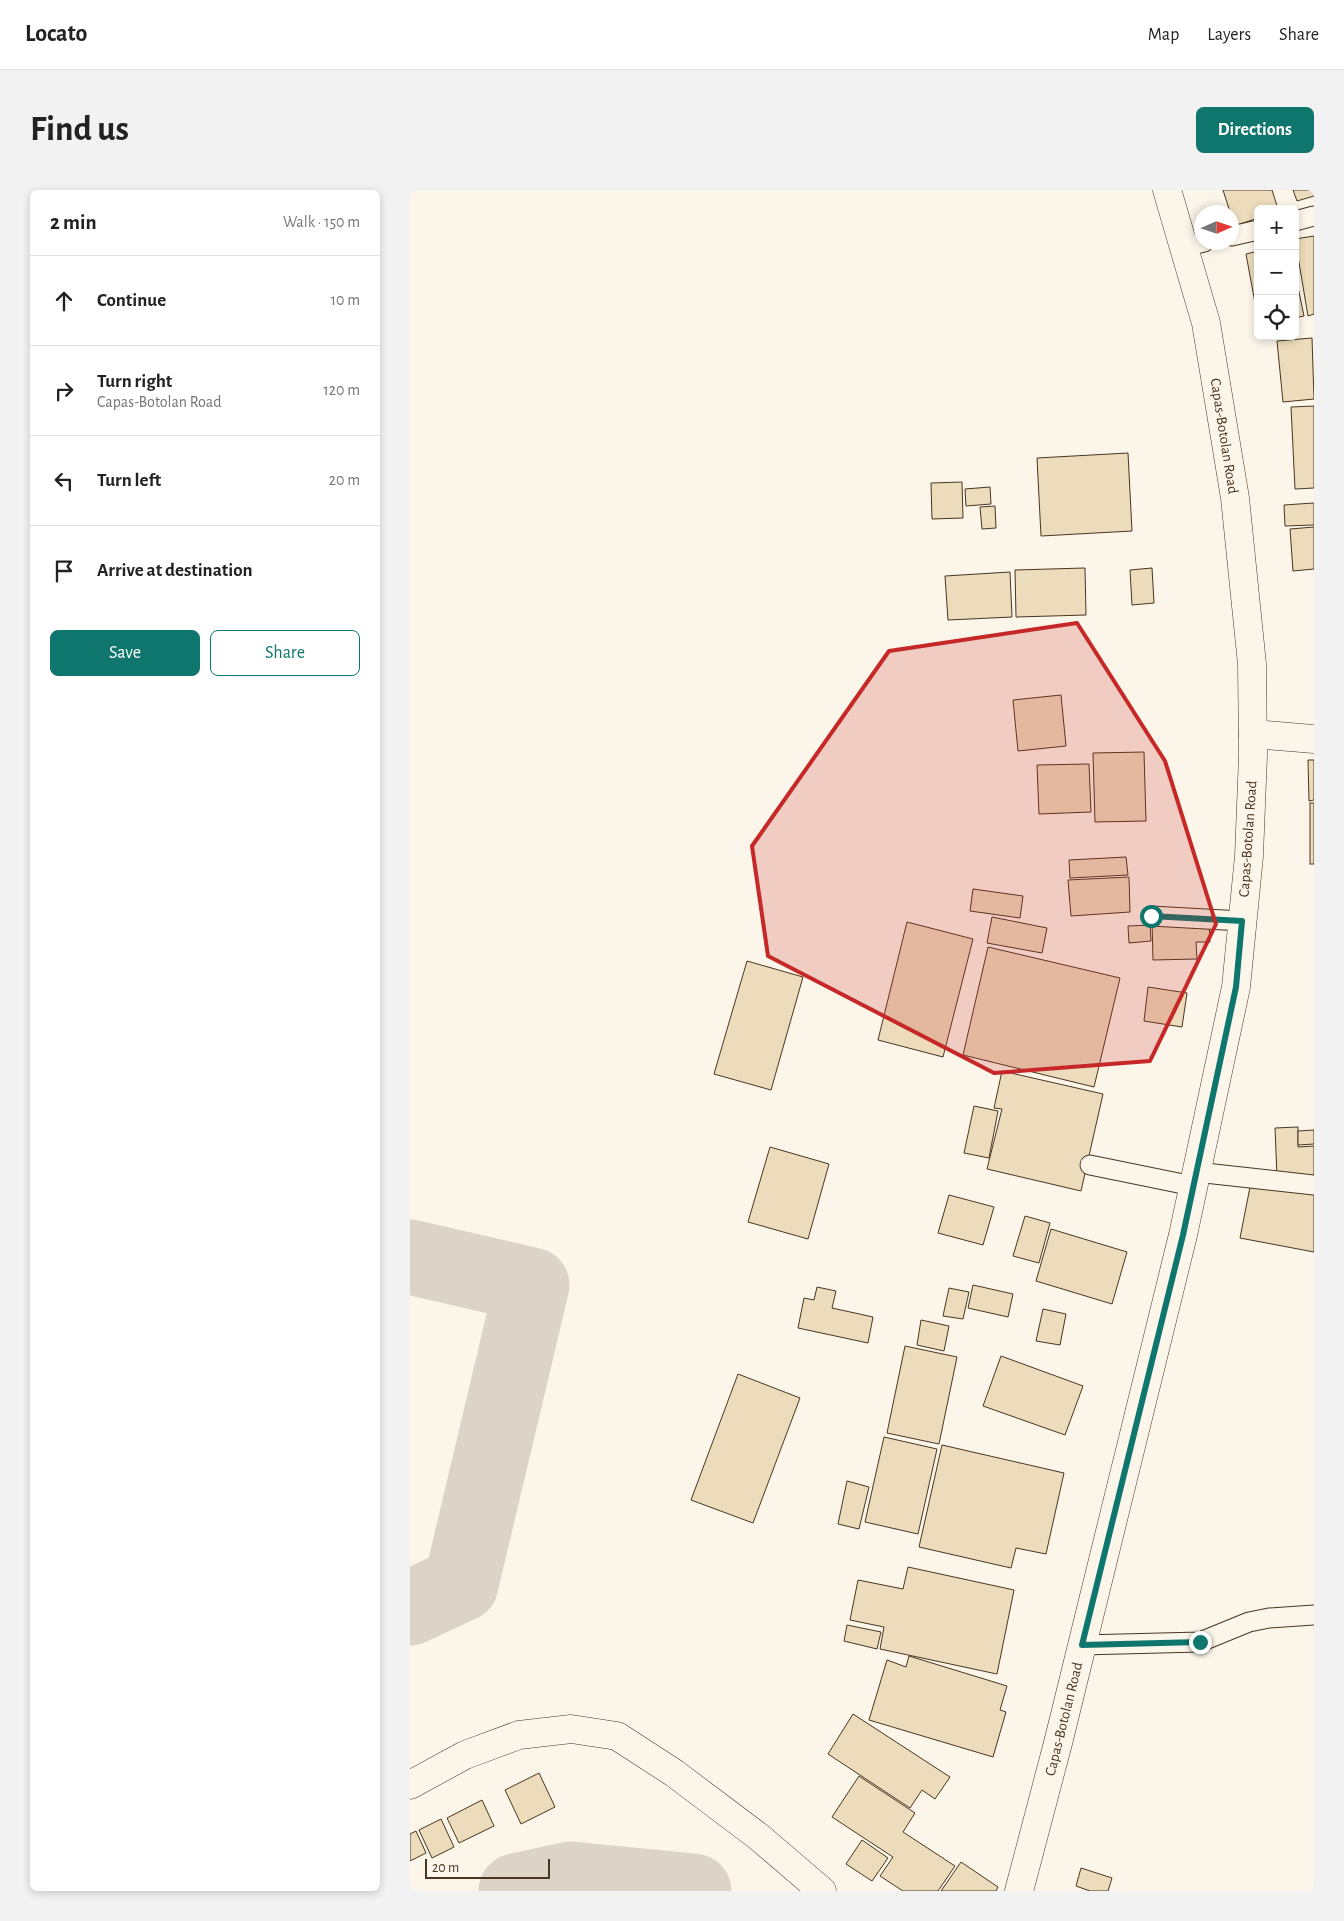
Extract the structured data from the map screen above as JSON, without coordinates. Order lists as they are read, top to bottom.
{
  "streets": {
    "main road": ["Capas-Botolan Road"]
  },
  "scale_bar": "20 m",
  "north": "right",
  "page": {
    "header": "Locato",
    "nav": ["Map", "Layers", "Share"],
    "buttons": [
      "Directions",
      ["Save", "Share"]
    ],
    "title": "Find us",
    "heading": ["2 min", "Walk · 150 m"],
    "map_buttons": ["+", "−"],
    "list": [
      ["Continue", "10 m"],
      ["Turn right", "Capas-Botolan Road", "120 m"],
      ["Turn left", "20 m"],
      "Arrive at destination"
    ],
    "scale": "20 m"
  }
}
